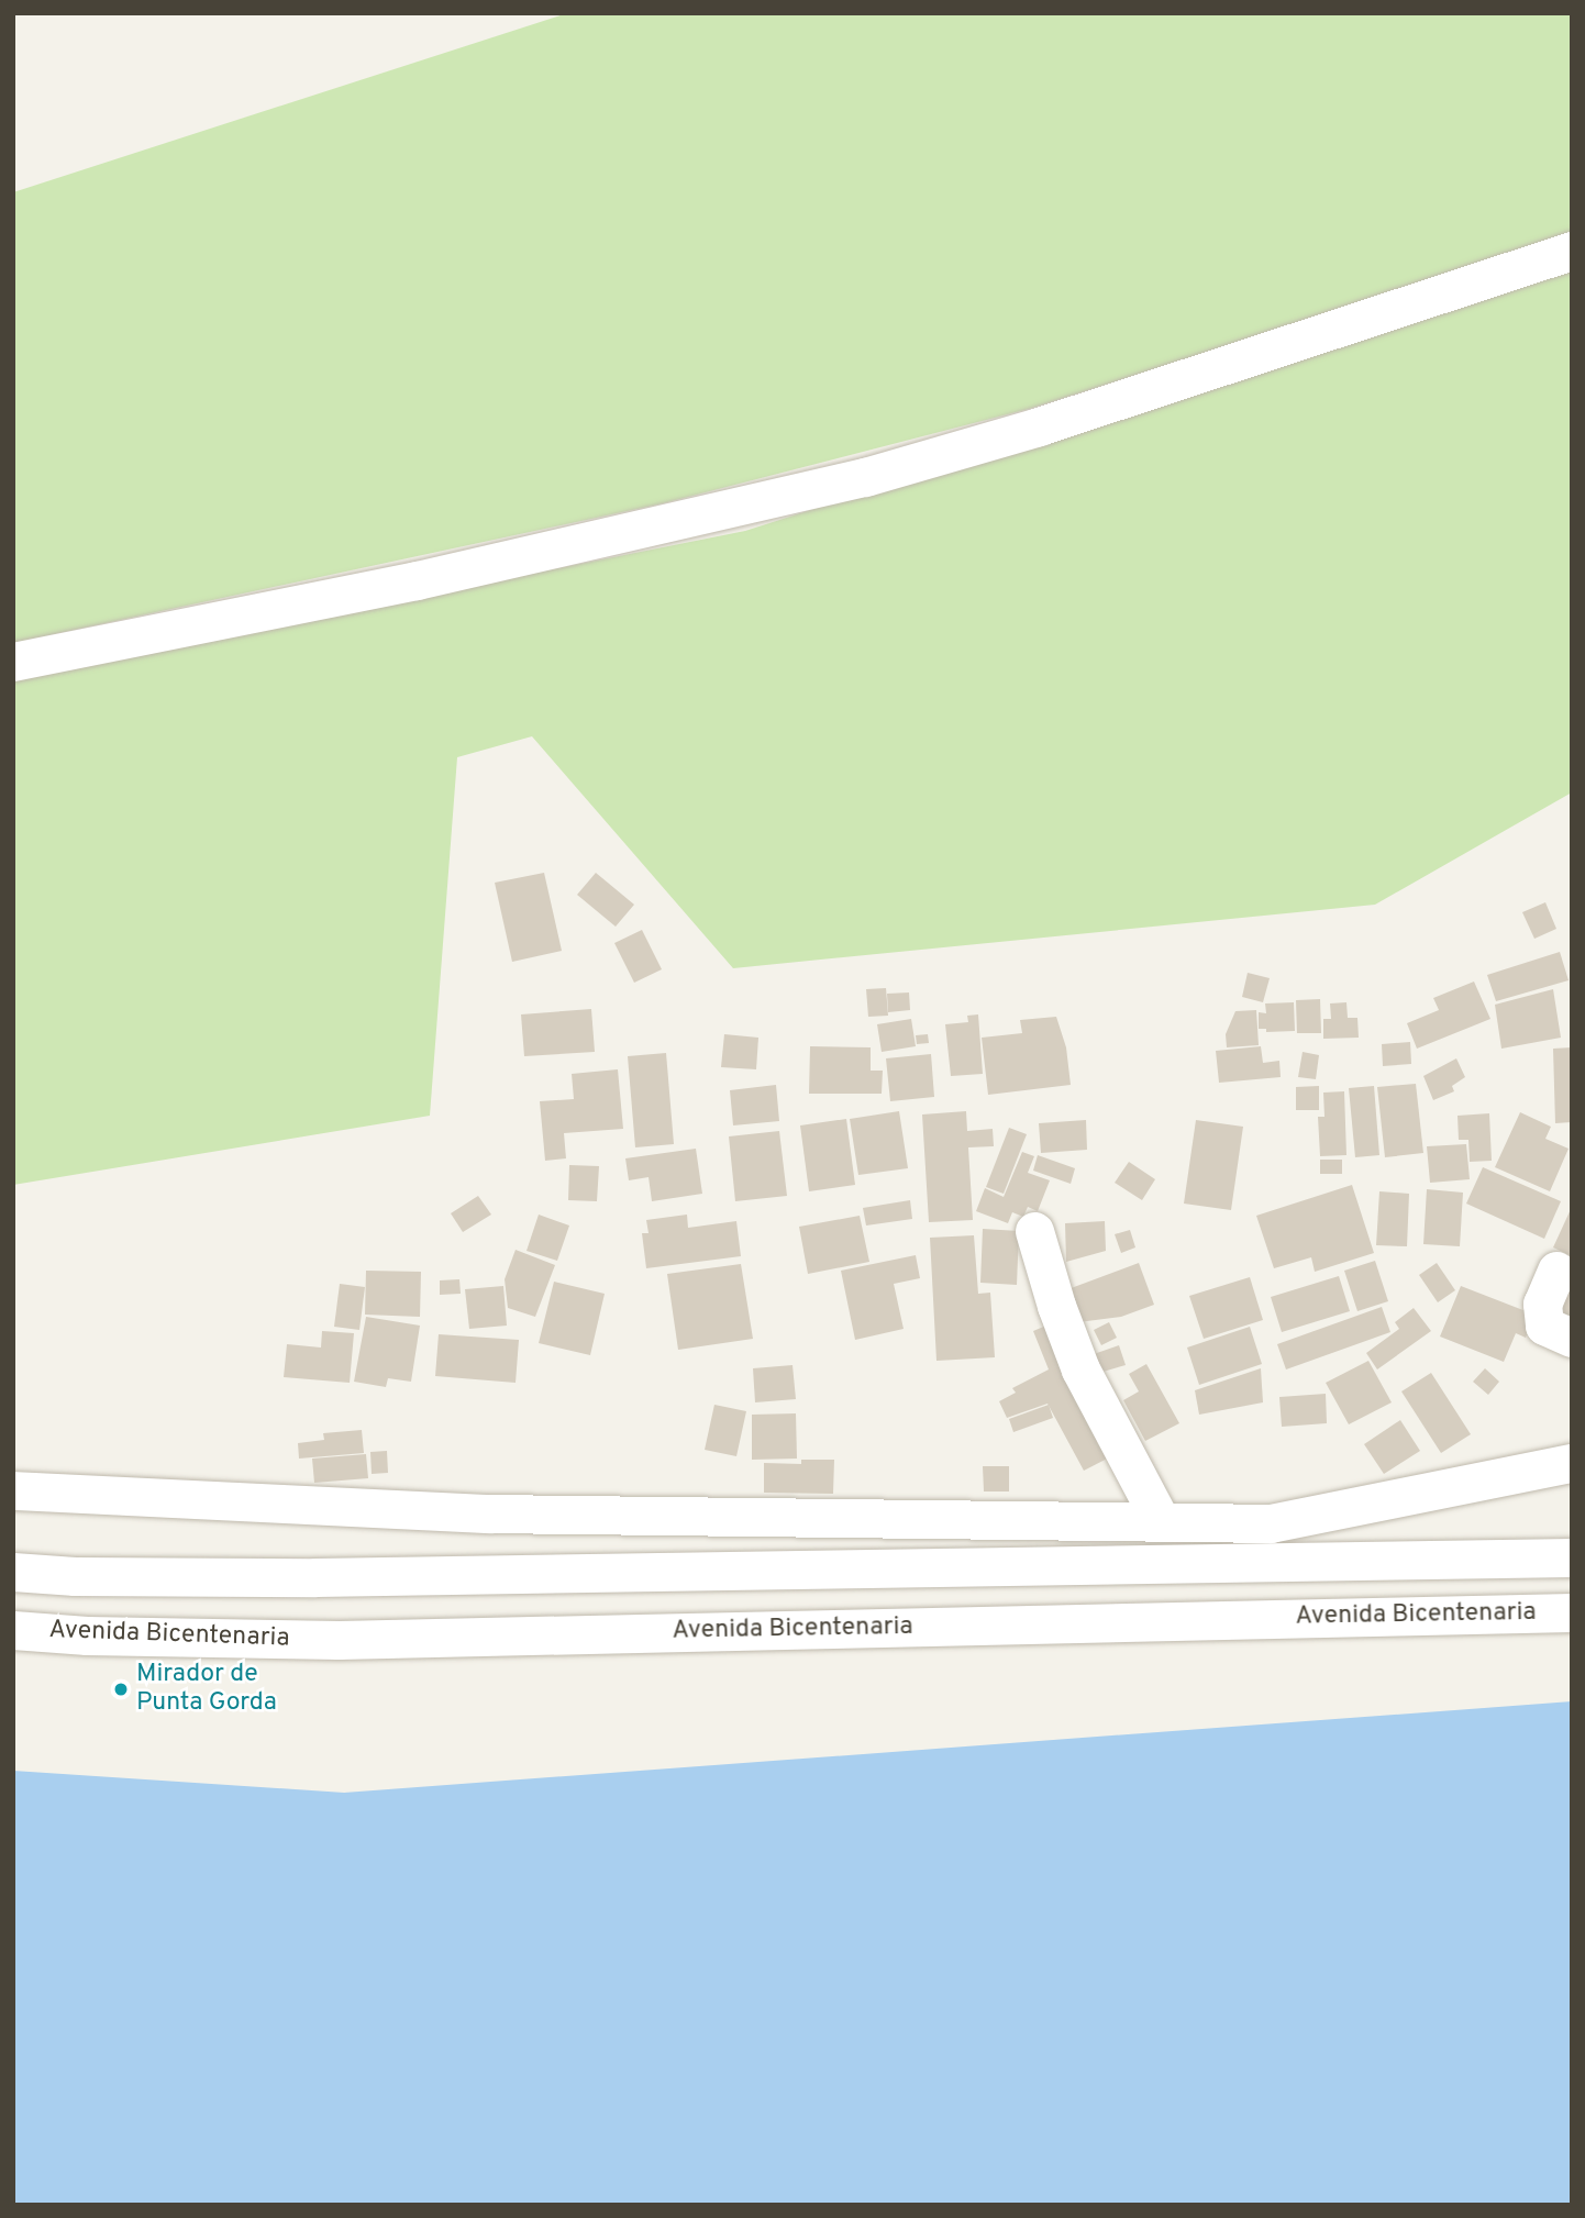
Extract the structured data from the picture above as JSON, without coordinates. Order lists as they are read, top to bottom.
{
  "streets": {
    "street": ["Avenida Bicentenaria"]
  },
  "places": ["Mirador de Punta Gorda"]
}
